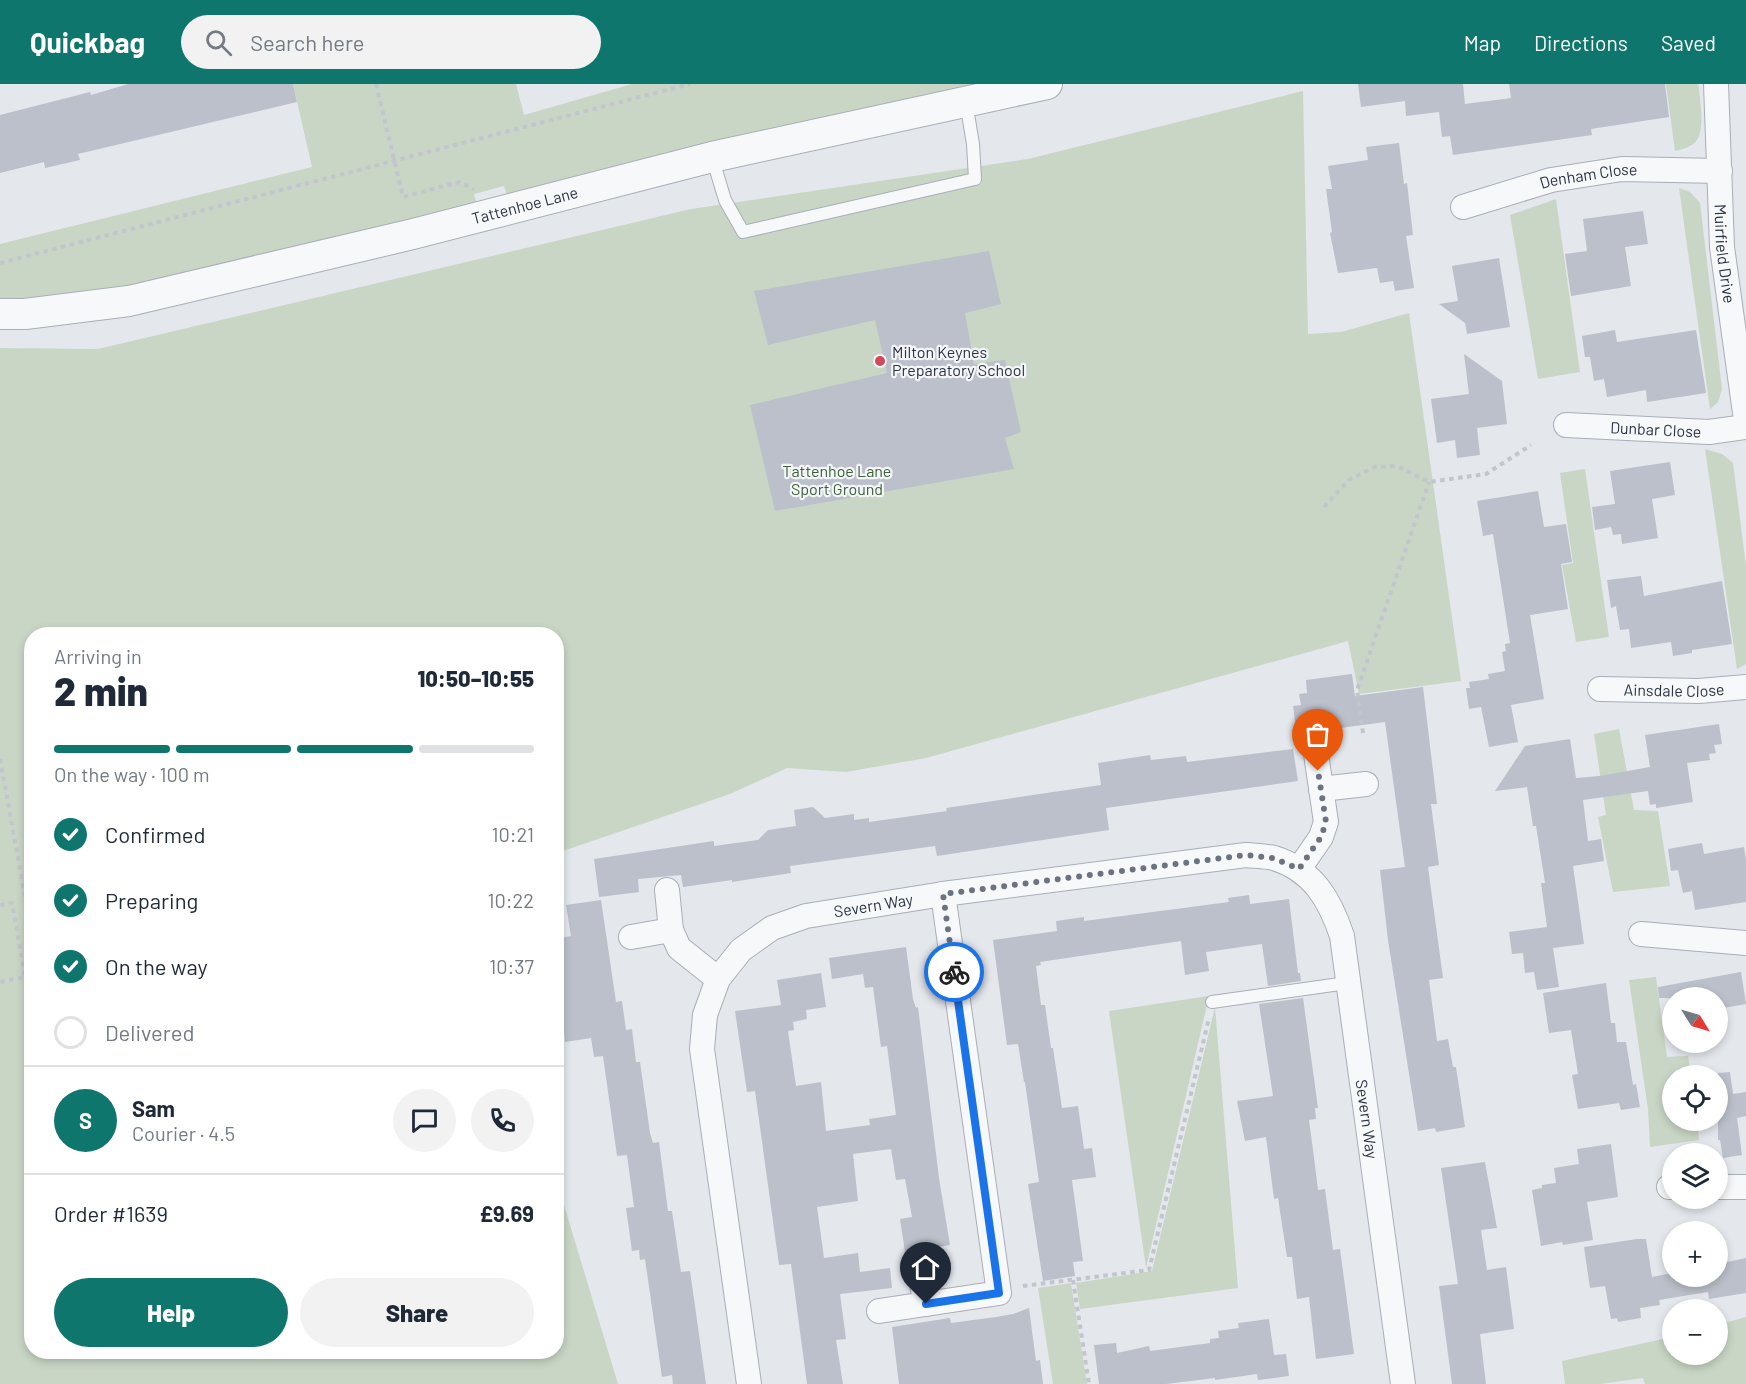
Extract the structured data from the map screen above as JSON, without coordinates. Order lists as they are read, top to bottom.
{
  "streets": {
    "street": [
      "Denham Close",
      "Tattenhoe Lane",
      "Muirfield Drive",
      "Dunbar Close",
      "Ainsdale Close",
      "Severn Way"
    ]
  },
  "crossings": [
    ["Denham Close", "Muirfield Drive"]
  ],
  "parks": ["Tattenhoe Lane Sport Ground"],
  "places": ["Milton Keynes Preparatory School"],
  "north": "bottom right",
  "page": {
    "header": "Quickbag",
    "search": "Search here",
    "nav": ["Map", "Directions", "Saved"],
    "heading": ["2 min", "Arriving in", "10:50–10:55"],
    "panel": [
      "Sam",
      "Courier · 4.5",
      "Order #1639",
      "£9.69"
    ],
    "bar": "On the way · 100 m",
    "list": [
      ["Confirmed", "10:21"],
      ["Preparing", "10:22"],
      ["On the way", "10:37"],
      "Delivered"
    ],
    "map_buttons": ["+", "−"],
    "round": "S",
    "buttons": ["Help", "Share"]
  }
}
